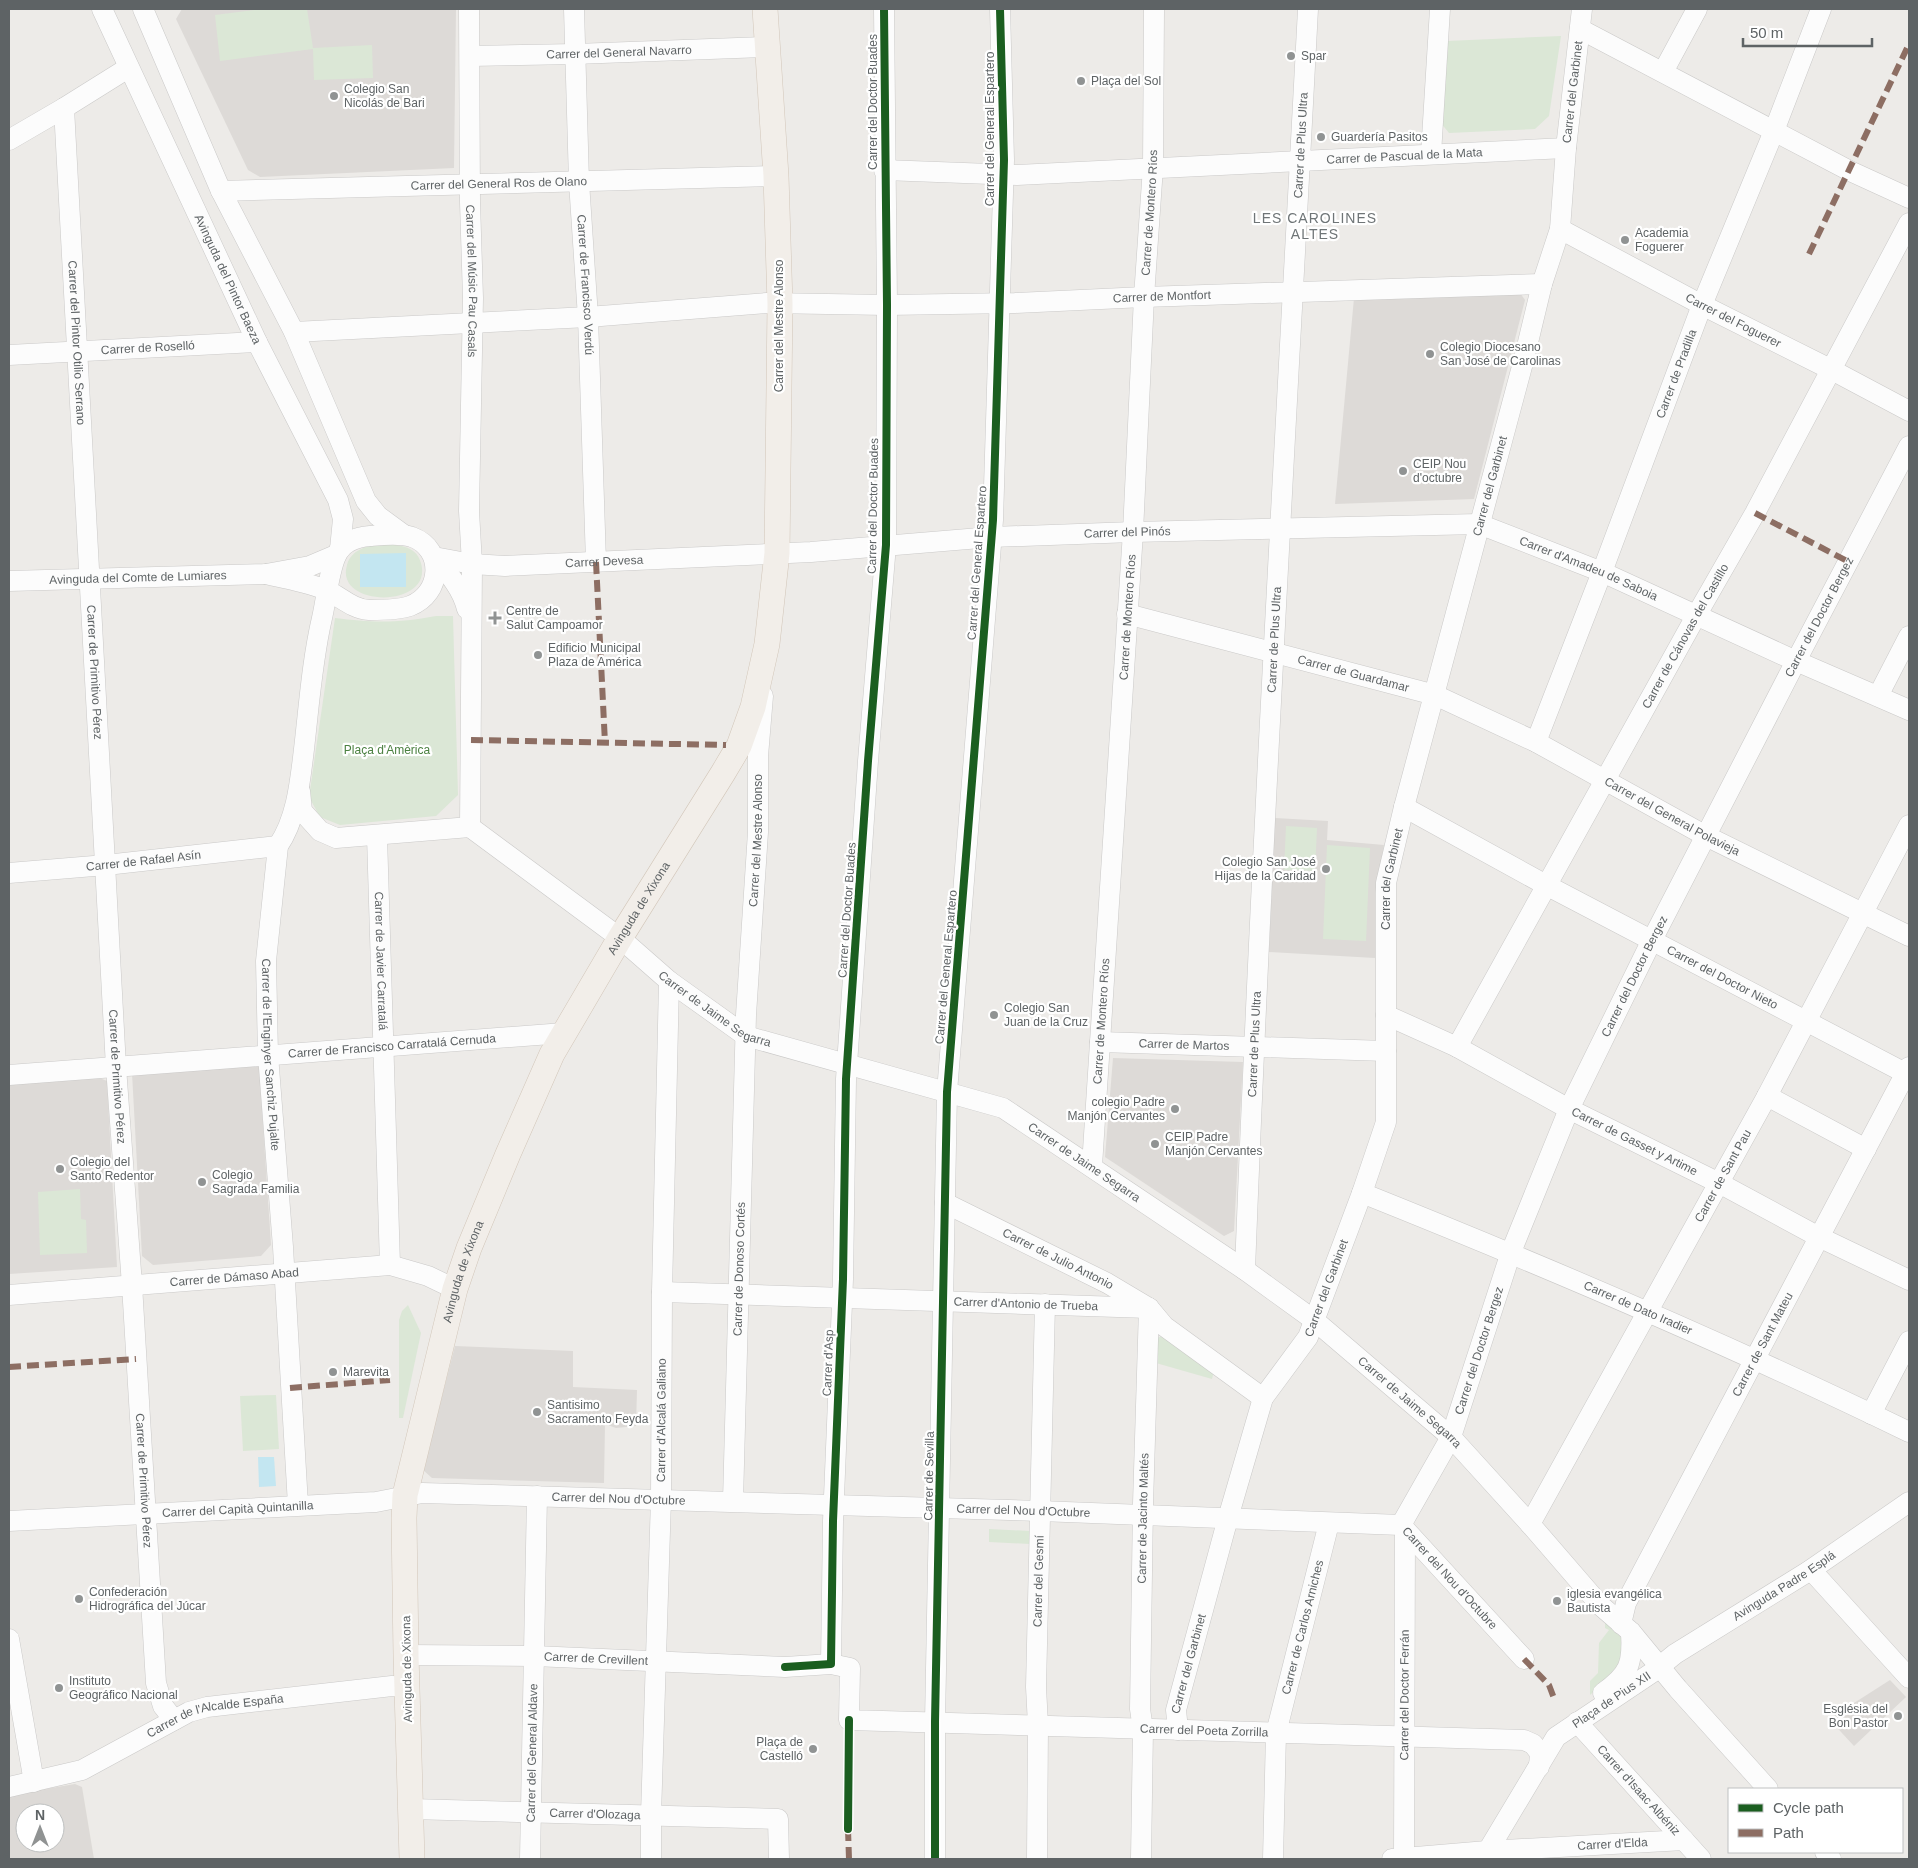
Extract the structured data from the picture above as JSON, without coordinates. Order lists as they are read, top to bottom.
{
  "streets": {
    "main road": ["Carrer del Mestre Alonso", "Avinguda de Xixona"],
    "street": [
      "Carrer del General Navarro",
      "Carrer del Garbinet",
      "Carrer del Doctor Buades",
      "Carrer del General Espartero",
      "Carrer de Plus Ultra",
      "Carrer de Pascual de la Mata",
      "Carrer del General Ros de Olano",
      "Carrer de Montero Ríos",
      "Avinguda del Pintor Baeza",
      "Carrer del Músic Pau Casals",
      "Carrer de Francisco Verdú",
      "Carrer de Montfort",
      "Carrer del Foguerer",
      "Carrer del Pintor Otilio Serrano",
      "Carrer de Roselló",
      "Carrer de Pradilla",
      "Carrer del Pinós",
      "Carrer Devesa",
      "Carrer d'Amadeu de Saboia",
      "Avinguda del Comte de Lumiares",
      "Carrer del Doctor Bergez",
      "Carrer de Cánovas del Castillo",
      "Carrer de Primitivo Pérez",
      "Carrer de Guardamar",
      "Carrer del General Polavieja",
      "Carrer de Rafael Asín",
      "Carrer de Javier Carratalá",
      "Carrer del Doctor Nieto",
      "Carrer de Jaime Segarra",
      "Carrer de Martos",
      "Carrer de Francisco Carratalá Cernuda",
      "Carrer de l'Enginyer Sanchiz Pujalte",
      "Carrer de Gasset y Artime",
      "Carrer de Sant Pau",
      "Carrer de Julio Antonio",
      "Carrer de Donoso Cortés",
      "Carrer de Dámaso Abad",
      "Carrer d'Antonio de Trueba",
      "Carrer de Dato Iradier",
      "Carrer de Sant Mateu",
      "Carrer d'Asp",
      "Carrer d'Alcalá Galiano",
      "Carrer de Sevilla",
      "Carrer del Nou d'Octubre",
      "Carrer del Capità Quintanilla",
      "Carrer de Jacinto Maltés",
      "Carrer del Gesmí",
      "Avinguda Padre Esplá",
      "Carrer de Carlos Arniches",
      "Carrer de Crevillent",
      "Carrer del Doctor Ferrán",
      "Plaça de Pius XII",
      "Carrer de l'Alcalde España",
      "Carrer del Poeta Zorrilla",
      "Carrer del General Aldave",
      "Carrer d'Isaac Albéniz",
      "Carrer d'Olozaga",
      "Carrer d'Elda"
    ]
  },
  "crossings": [
    ["Carrer del General Navarro", "Carrer del Músic Pau Casals"],
    ["Carrer del General Navarro", "Carrer de Francisco Verdú"],
    ["Carrer del General Navarro", "Carrer del Mestre Alonso"],
    ["Carrer del Garbinet", "Carrer de Pascual de la Mata"],
    ["Carrer del Garbinet", "Carrer de Montfort"],
    ["Carrer del Garbinet", "Carrer del Foguerer"],
    ["Carrer del Garbinet", "Carrer del Pinós"],
    ["Carrer del Garbinet", "Carrer d'Amadeu de Saboia"],
    ["Carrer del Garbinet", "Carrer de Guardamar"],
    ["Carrer del Garbinet", "Carrer del General Polavieja"],
    ["Carrer del Garbinet", "Carrer del Doctor Nieto"],
    ["Carrer del Garbinet", "Carrer de Jaime Segarra"],
    ["Carrer del Garbinet", "Carrer de Martos"],
    ["Carrer del Garbinet", "Carrer de Gasset y Artime"],
    ["Carrer del Garbinet", "Carrer de Dato Iradier"],
    ["Carrer del Garbinet", "Carrer del Nou d'Octubre"],
    ["Carrer del Garbinet", "Carrer del Poeta Zorrilla"],
    ["Carrer del Doctor Buades", "Carrer de Pascual de la Mata"],
    ["Carrer del Doctor Buades", "Carrer de Montfort"],
    ["Carrer del Doctor Buades", "Carrer del Pinós"],
    ["Carrer del Doctor Buades", "Carrer de Jaime Segarra"],
    ["Carrer del Doctor Buades", "Carrer d'Asp"],
    ["Carrer del General Espartero", "Carrer de Pascual de la Mata"],
    ["Carrer del General Espartero", "Carrer de Montfort"],
    ["Carrer del General Espartero", "Carrer del Pinós"],
    ["Carrer del General Espartero", "Carrer de Jaime Segarra"],
    ["Carrer del General Espartero", "Carrer de Sevilla"],
    ["Carrer de Plus Ultra", "Carrer de Pascual de la Mata"],
    ["Carrer de Plus Ultra", "Carrer de Montfort"],
    ["Carrer de Plus Ultra", "Carrer del Pinós"],
    ["Carrer de Plus Ultra", "Carrer de Guardamar"],
    ["Carrer de Plus Ultra", "Carrer de Jaime Segarra"],
    ["Carrer de Plus Ultra", "Carrer de Martos"],
    ["Carrer de Pascual de la Mata", "Carrer de Montero Ríos"],
    ["Carrer del General Ros de Olano", "Carrer del Músic Pau Casals"],
    ["Carrer del General Ros de Olano", "Carrer de Francisco Verdú"],
    ["Carrer del General Ros de Olano", "Carrer del Mestre Alonso"],
    ["Carrer de Montero Ríos", "Carrer de Montfort"],
    ["Carrer de Montero Ríos", "Carrer del Pinós"],
    ["Carrer de Montero Ríos", "Carrer de Guardamar"],
    ["Carrer de Montero Ríos", "Carrer de Jaime Segarra"],
    ["Carrer de Montero Ríos", "Carrer de Martos"],
    ["Avinguda del Pintor Baeza", "Carrer del Músic Pau Casals"],
    ["Avinguda del Pintor Baeza", "Carrer de Roselló"],
    ["Avinguda del Pintor Baeza", "Carrer Devesa"],
    ["Avinguda del Pintor Baeza", "Avinguda del Comte de Lumiares"],
    ["Carrer del Músic Pau Casals", "Carrer de Montfort"],
    ["Carrer del Músic Pau Casals", "Carrer Devesa"],
    ["Carrer del Músic Pau Casals", "Avinguda del Comte de Lumiares"],
    ["Carrer de Francisco Verdú", "Carrer de Montfort"],
    ["Carrer de Francisco Verdú", "Carrer Devesa"],
    ["Carrer de Montfort", "Carrer del Mestre Alonso"],
    ["Carrer del Foguerer", "Carrer de Pradilla"],
    ["Carrer del Foguerer", "Carrer de Cánovas del Castillo"],
    ["Carrer del Mestre Alonso", "Carrer del Pinós"],
    ["Carrer del Mestre Alonso", "Carrer Devesa"],
    ["Carrer del Mestre Alonso", "Avinguda de Xixona"],
    ["Carrer del Mestre Alonso", "Carrer de Jaime Segarra"],
    ["Carrer del Mestre Alonso", "Carrer de Donoso Cortés"],
    ["Carrer del Pintor Otilio Serrano", "Carrer de Roselló"],
    ["Carrer del Pintor Otilio Serrano", "Avinguda del Comte de Lumiares"],
    ["Carrer del Pintor Otilio Serrano", "Carrer de Primitivo Pérez"],
    ["Carrer de Pradilla", "Carrer d'Amadeu de Saboia"],
    ["Carrer de Pradilla", "Carrer del General Polavieja"],
    ["Carrer del Pinós", "Carrer Devesa"],
    ["Carrer del Pinós", "Carrer d'Amadeu de Saboia"],
    ["Carrer Devesa", "Avinguda del Comte de Lumiares"],
    ["Carrer d'Amadeu de Saboia", "Carrer del Doctor Bergez"],
    ["Carrer d'Amadeu de Saboia", "Carrer de Cánovas del Castillo"],
    ["Avinguda del Comte de Lumiares", "Carrer de Primitivo Pérez"],
    ["Carrer del Doctor Bergez", "Carrer del General Polavieja"],
    ["Carrer del Doctor Bergez", "Carrer del Doctor Nieto"],
    ["Carrer del Doctor Bergez", "Carrer de Jaime Segarra"],
    ["Carrer del Doctor Bergez", "Carrer de Gasset y Artime"],
    ["Carrer del Doctor Bergez", "Carrer de Dato Iradier"],
    ["Carrer del Doctor Bergez", "Carrer del Nou d'Octubre"],
    ["Carrer del Doctor Bergez", "Carrer del Doctor Ferrán"],
    ["Carrer de Cánovas del Castillo", "Carrer del General Polavieja"],
    ["Carrer de Cánovas del Castillo", "Carrer del Doctor Nieto"],
    ["Carrer de Cánovas del Castillo", "Carrer de Gasset y Artime"],
    ["Carrer de Primitivo Pérez", "Carrer de Rafael Asín"],
    ["Carrer de Primitivo Pérez", "Carrer de Francisco Carratalá Cernuda"],
    ["Carrer de Primitivo Pérez", "Carrer de Dámaso Abad"],
    ["Carrer de Primitivo Pérez", "Carrer del Capità Quintanilla"],
    ["Carrer de Primitivo Pérez", "Carrer de l'Alcalde España"],
    ["Carrer de Guardamar", "Carrer del General Polavieja"],
    ["Carrer del General Polavieja", "Carrer de Sant Pau"],
    ["Carrer de Rafael Asín", "Carrer de l'Enginyer Sanchiz Pujalte"],
    ["Avinguda de Xixona", "Carrer de Jaime Segarra"],
    ["Avinguda de Xixona", "Carrer de Francisco Carratalá Cernuda"],
    ["Avinguda de Xixona", "Carrer de Dámaso Abad"],
    ["Avinguda de Xixona", "Carrer del Nou d'Octubre"],
    ["Avinguda de Xixona", "Carrer del Capità Quintanilla"],
    ["Avinguda de Xixona", "Carrer de Crevillent"],
    ["Avinguda de Xixona", "Carrer de l'Alcalde España"],
    ["Avinguda de Xixona", "Carrer d'Olozaga"],
    ["Carrer de Javier Carratalá", "Carrer de Francisco Carratalá Cernuda"],
    ["Carrer de Javier Carratalá", "Carrer de Dámaso Abad"],
    ["Carrer del Doctor Nieto", "Carrer de Sant Pau"],
    ["Carrer del Doctor Nieto", "Carrer de Sant Mateu"],
    ["Carrer de Jaime Segarra", "Carrer de Sant Pau"],
    ["Carrer de Jaime Segarra", "Carrer de Donoso Cortés"],
    ["Carrer de Jaime Segarra", "Carrer de Sant Mateu"],
    ["Carrer de Jaime Segarra", "Carrer d'Asp"],
    ["Carrer de Jaime Segarra", "Carrer d'Alcalá Galiano"],
    ["Carrer de Jaime Segarra", "Carrer de Sevilla"],
    ["Carrer de Jaime Segarra", "Plaça de Pius XII"],
    ["Carrer de Francisco Carratalá Cernuda", "Carrer de l'Enginyer Sanchiz Pujalte"],
    ["Carrer de l'Enginyer Sanchiz Pujalte", "Carrer de Dámaso Abad"],
    ["Carrer de l'Enginyer Sanchiz Pujalte", "Carrer del Capità Quintanilla"],
    ["Carrer de Gasset y Artime", "Carrer de Sant Pau"],
    ["Carrer de Gasset y Artime", "Carrer de Sant Mateu"],
    ["Carrer de Sant Pau", "Carrer de Dato Iradier"],
    ["Carrer de Julio Antonio", "Carrer d'Antonio de Trueba"],
    ["Carrer de Julio Antonio", "Carrer de Sevilla"],
    ["Carrer de Julio Antonio", "Carrer de Jacinto Maltés"],
    ["Carrer de Donoso Cortés", "Carrer d'Antonio de Trueba"],
    ["Carrer de Donoso Cortés", "Carrer del Nou d'Octubre"],
    ["Carrer d'Antonio de Trueba", "Carrer d'Asp"],
    ["Carrer d'Antonio de Trueba", "Carrer d'Alcalá Galiano"],
    ["Carrer d'Antonio de Trueba", "Carrer de Sevilla"],
    ["Carrer d'Antonio de Trueba", "Carrer de Jacinto Maltés"],
    ["Carrer d'Antonio de Trueba", "Carrer del Gesmí"],
    ["Carrer de Dato Iradier", "Carrer de Sant Mateu"],
    ["Carrer de Sant Mateu", "Plaça de Pius XII"],
    ["Carrer d'Asp", "Carrer del Nou d'Octubre"],
    ["Carrer d'Asp", "Carrer de Crevillent"],
    ["Carrer d'Asp", "Carrer del Poeta Zorrilla"],
    ["Carrer d'Alcalá Galiano", "Carrer del Nou d'Octubre"],
    ["Carrer d'Alcalá Galiano", "Carrer de Crevillent"],
    ["Carrer d'Alcalá Galiano", "Carrer d'Olozaga"],
    ["Carrer de Sevilla", "Carrer del Nou d'Octubre"],
    ["Carrer de Sevilla", "Carrer del Poeta Zorrilla"],
    ["Carrer del Nou d'Octubre", "Carrer del Capità Quintanilla"],
    ["Carrer del Nou d'Octubre", "Carrer de Jacinto Maltés"],
    ["Carrer del Nou d'Octubre", "Carrer del Gesmí"],
    ["Carrer del Nou d'Octubre", "Carrer de Carlos Arniches"],
    ["Carrer del Nou d'Octubre", "Carrer del Doctor Ferrán"],
    ["Carrer del Nou d'Octubre", "Carrer del General Aldave"],
    ["Carrer de Jacinto Maltés", "Carrer del Poeta Zorrilla"],
    ["Carrer del Gesmí", "Carrer del Poeta Zorrilla"],
    ["Avinguda Padre Esplá", "Plaça de Pius XII"],
    ["Carrer de Carlos Arniches", "Carrer del Poeta Zorrilla"],
    ["Carrer de Crevillent", "Carrer del Poeta Zorrilla"],
    ["Carrer de Crevillent", "Carrer del General Aldave"],
    ["Carrer del Doctor Ferrán", "Carrer del Poeta Zorrilla"],
    ["Carrer del Doctor Ferrán", "Carrer d'Elda"],
    ["Plaça de Pius XII", "Carrer del Poeta Zorrilla"],
    ["Plaça de Pius XII", "Carrer d'Isaac Albéniz"],
    ["Plaça de Pius XII", "Carrer d'Elda"],
    ["Carrer del General Aldave", "Carrer d'Olozaga"],
    ["Carrer d'Isaac Albéniz", "Carrer d'Elda"]
  ],
  "districts": ["LES CAROLINES ALTES"],
  "parks": ["Plaça d'Amèrica"],
  "places": {
    "other": [
      "Spar",
      "Plaça del Sol",
      "Colegio San Nicolás de Bari",
      "Guardería Pasitos",
      "Academia Foguerer",
      "Colegio Diocesano San José de Carolinas",
      "CEIP Nou d'octubre",
      "Edificio Municipal Plaza de América",
      "Colegio San José Hijas de la Caridad",
      "Colegio San Juan de la Cruz",
      "colegio Padre Manjón Cervantes",
      "CEIP Padre Manjón Cervantes",
      "Colegio del Santo Redentor",
      "Colegio Sagrada Familia",
      "Marevita",
      "Santisimo Sacramento Feyda",
      "Confederación Hidrográfica del Júcar",
      "iglesia evangélica Bautista",
      "Instituto Geográfico Nacional",
      "Església del Bon Pastor",
      "Plaça de Castelló"
    ],
    "health": ["Centre de Salut Campoamor"]
  },
  "legend": ["Cycle path", "Path"],
  "scale_bar": "50 m",
  "north": "top"
}
